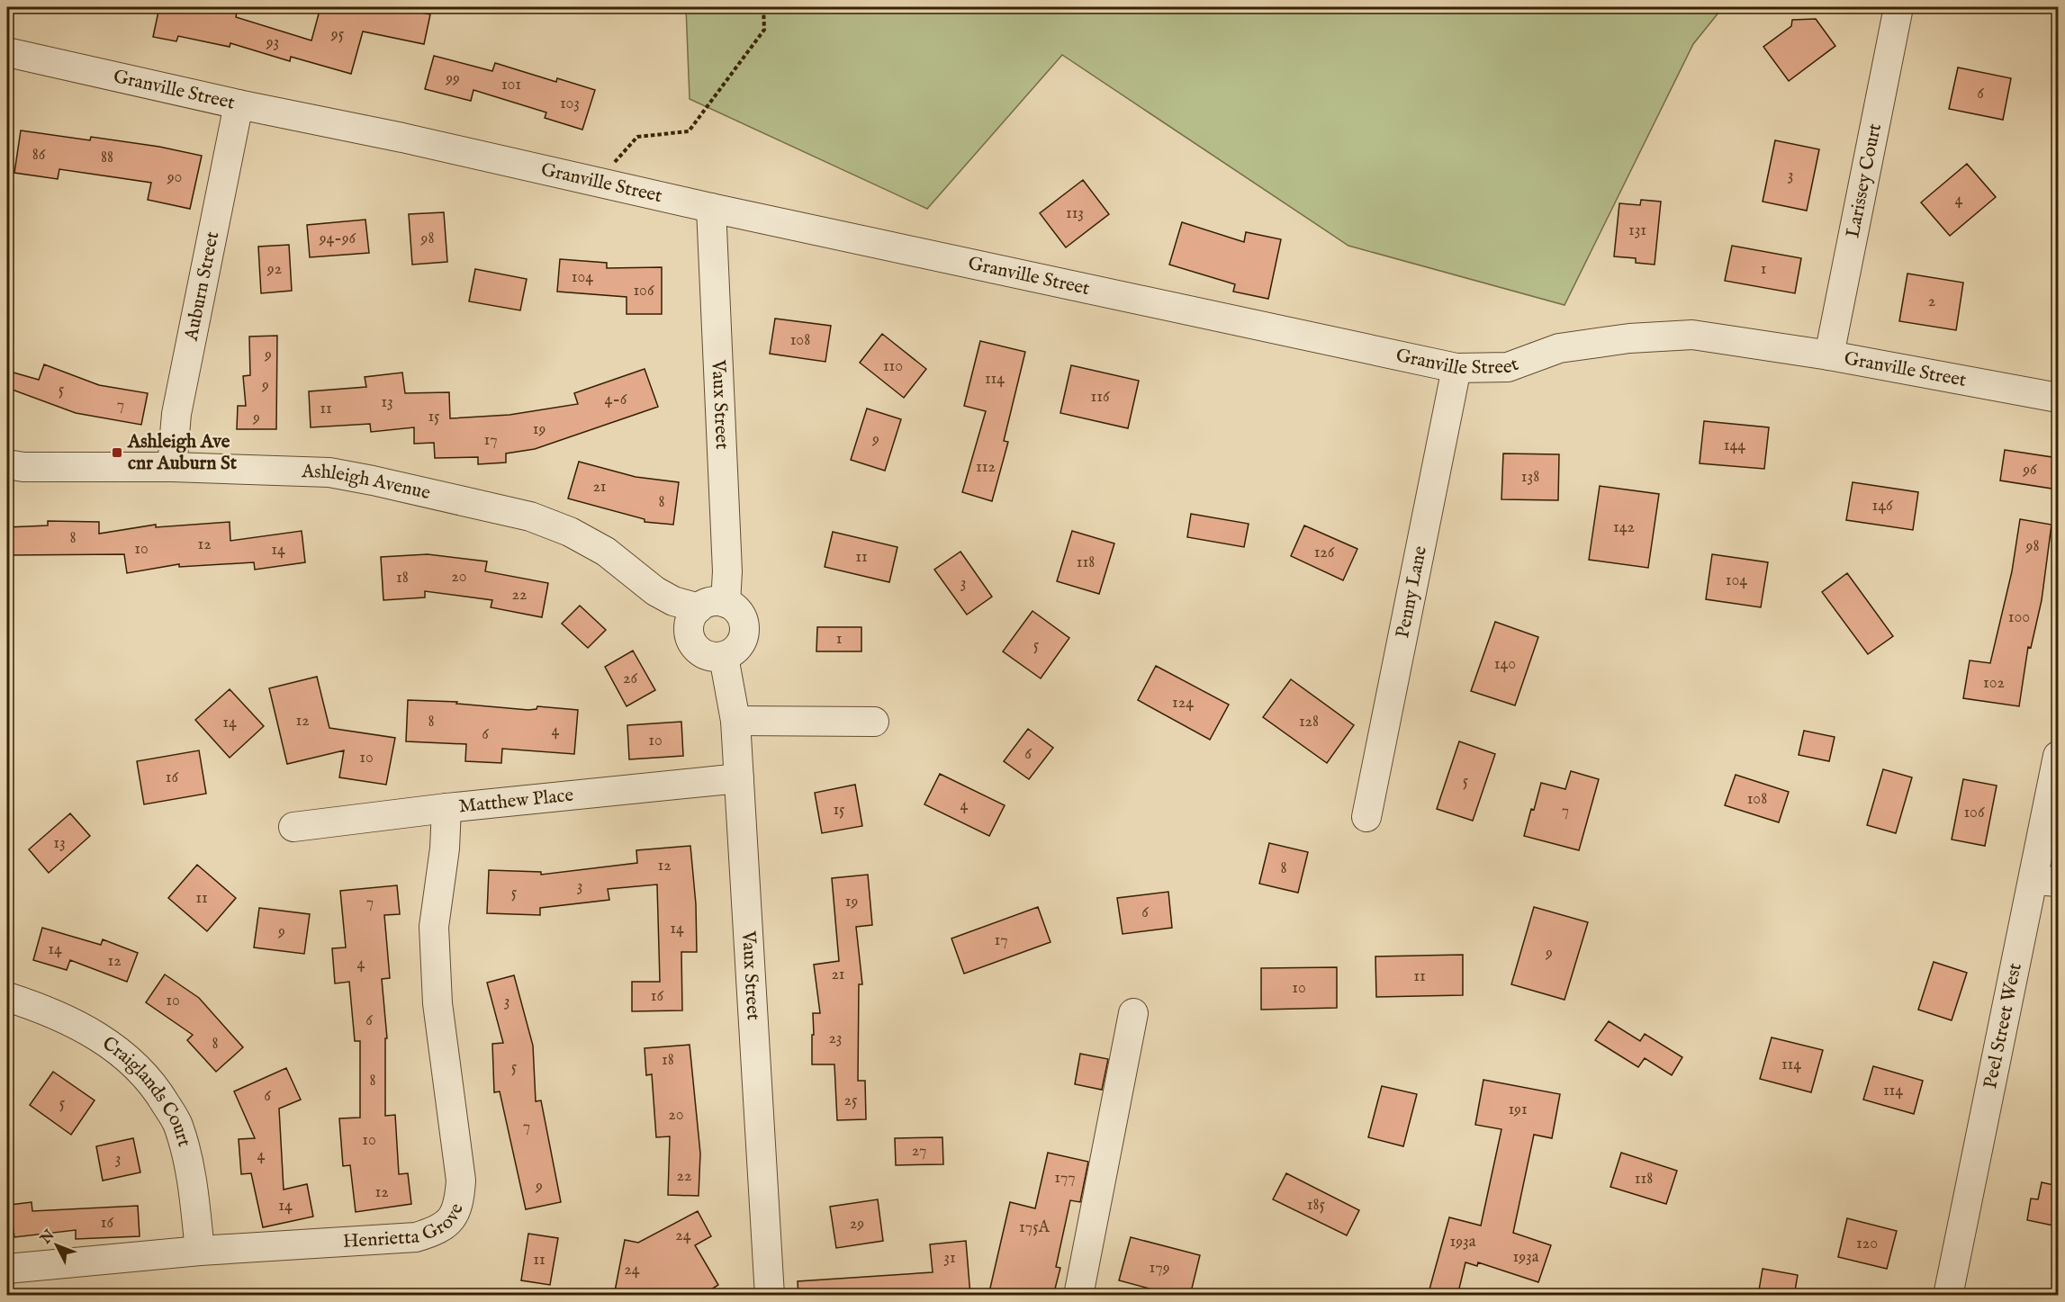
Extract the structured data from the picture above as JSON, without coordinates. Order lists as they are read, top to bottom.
{
  "streets": {
    "street": [
      "Granville Street",
      "Larissey Court",
      "Auburn Street",
      "Vaux Street",
      "Ashleigh Avenue",
      "Penny Lane",
      "Matthew Place",
      "Peel Street West",
      "Craiglands Court",
      "Henrietta Grove"
    ]
  },
  "crossings": [
    ["Granville Street", "Larissey Court"],
    ["Granville Street", "Auburn Street"],
    ["Granville Street", "Vaux Street"],
    ["Granville Street", "Penny Lane"],
    ["Auburn Street", "Ashleigh Avenue"],
    ["Vaux Street", "Ashleigh Avenue"],
    ["Vaux Street", "Matthew Place"],
    ["Matthew Place", "Henrietta Grove"],
    ["Craiglands Court", "Henrietta Grove"]
  ],
  "places": {
    "transit": ["Ashleigh Ave cnr Auburn St"]
  },
  "house_numbers": [
    "95",
    "93",
    "99",
    "101",
    "6",
    "103",
    "86",
    "88",
    "3",
    "90",
    "4",
    "113",
    "131",
    "94-96",
    "98",
    "92",
    "1",
    "104",
    "106",
    "2",
    "108",
    "9",
    "110",
    "114",
    "9",
    "5",
    "116",
    "4-6",
    "13",
    "7",
    "11",
    "15",
    "9",
    "19",
    "9",
    "17",
    "144",
    "112",
    "96",
    "138",
    "21",
    "8",
    "146",
    "142",
    "8",
    "12",
    "98",
    "10",
    "14",
    "126",
    "11",
    "118",
    "20",
    "18",
    "104",
    "3",
    "22",
    "100",
    "1",
    "5",
    "140",
    "26",
    "102",
    "124",
    "12",
    "8",
    "128",
    "14",
    "4",
    "6",
    "10",
    "6",
    "10",
    "16",
    "5",
    "108",
    "4",
    "15",
    "7",
    "106",
    "13",
    "12",
    "8",
    "3",
    "5",
    "11",
    "19",
    "7",
    "6",
    "14",
    "9",
    "17",
    "14",
    "9",
    "12",
    "4",
    "21",
    "11",
    "10",
    "16",
    "10",
    "3",
    "6",
    "23",
    "8",
    "18",
    "114",
    "5",
    "8",
    "114",
    "6",
    "25",
    "5",
    "191",
    "20",
    "7",
    "10",
    "27",
    "4",
    "3",
    "22",
    "177",
    "118",
    "9",
    "12",
    "185",
    "14",
    "16",
    "29",
    "175A",
    "24",
    "193a",
    "120",
    "193a",
    "31",
    "11",
    "179",
    "24"
  ],
  "north": "top left"
}
